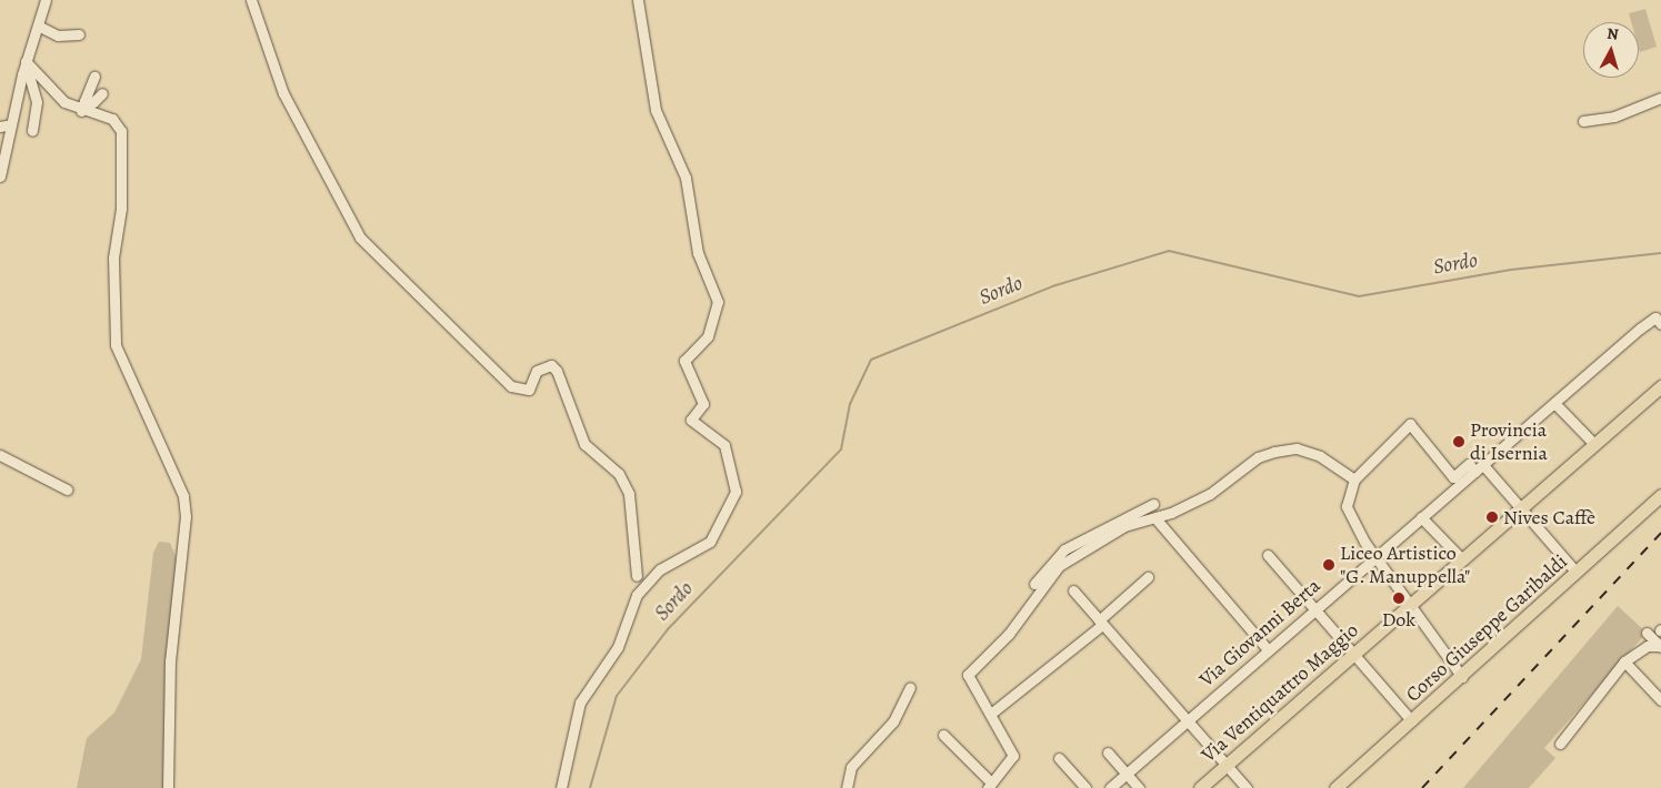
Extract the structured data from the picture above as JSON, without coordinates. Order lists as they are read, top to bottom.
{
  "streets": {
    "main road": ["Corso Giuseppe Garibaldi", "Via Ventiquattro Maggio"],
    "street": ["Via Giovanni Berta"]
  },
  "water": ["Sordo"],
  "places": [
    "Provincia di Isernia",
    "Nives Caffè",
    "Liceo Artistico \"G. Manuppella\"",
    "Dok"
  ],
  "north": "top"
}
